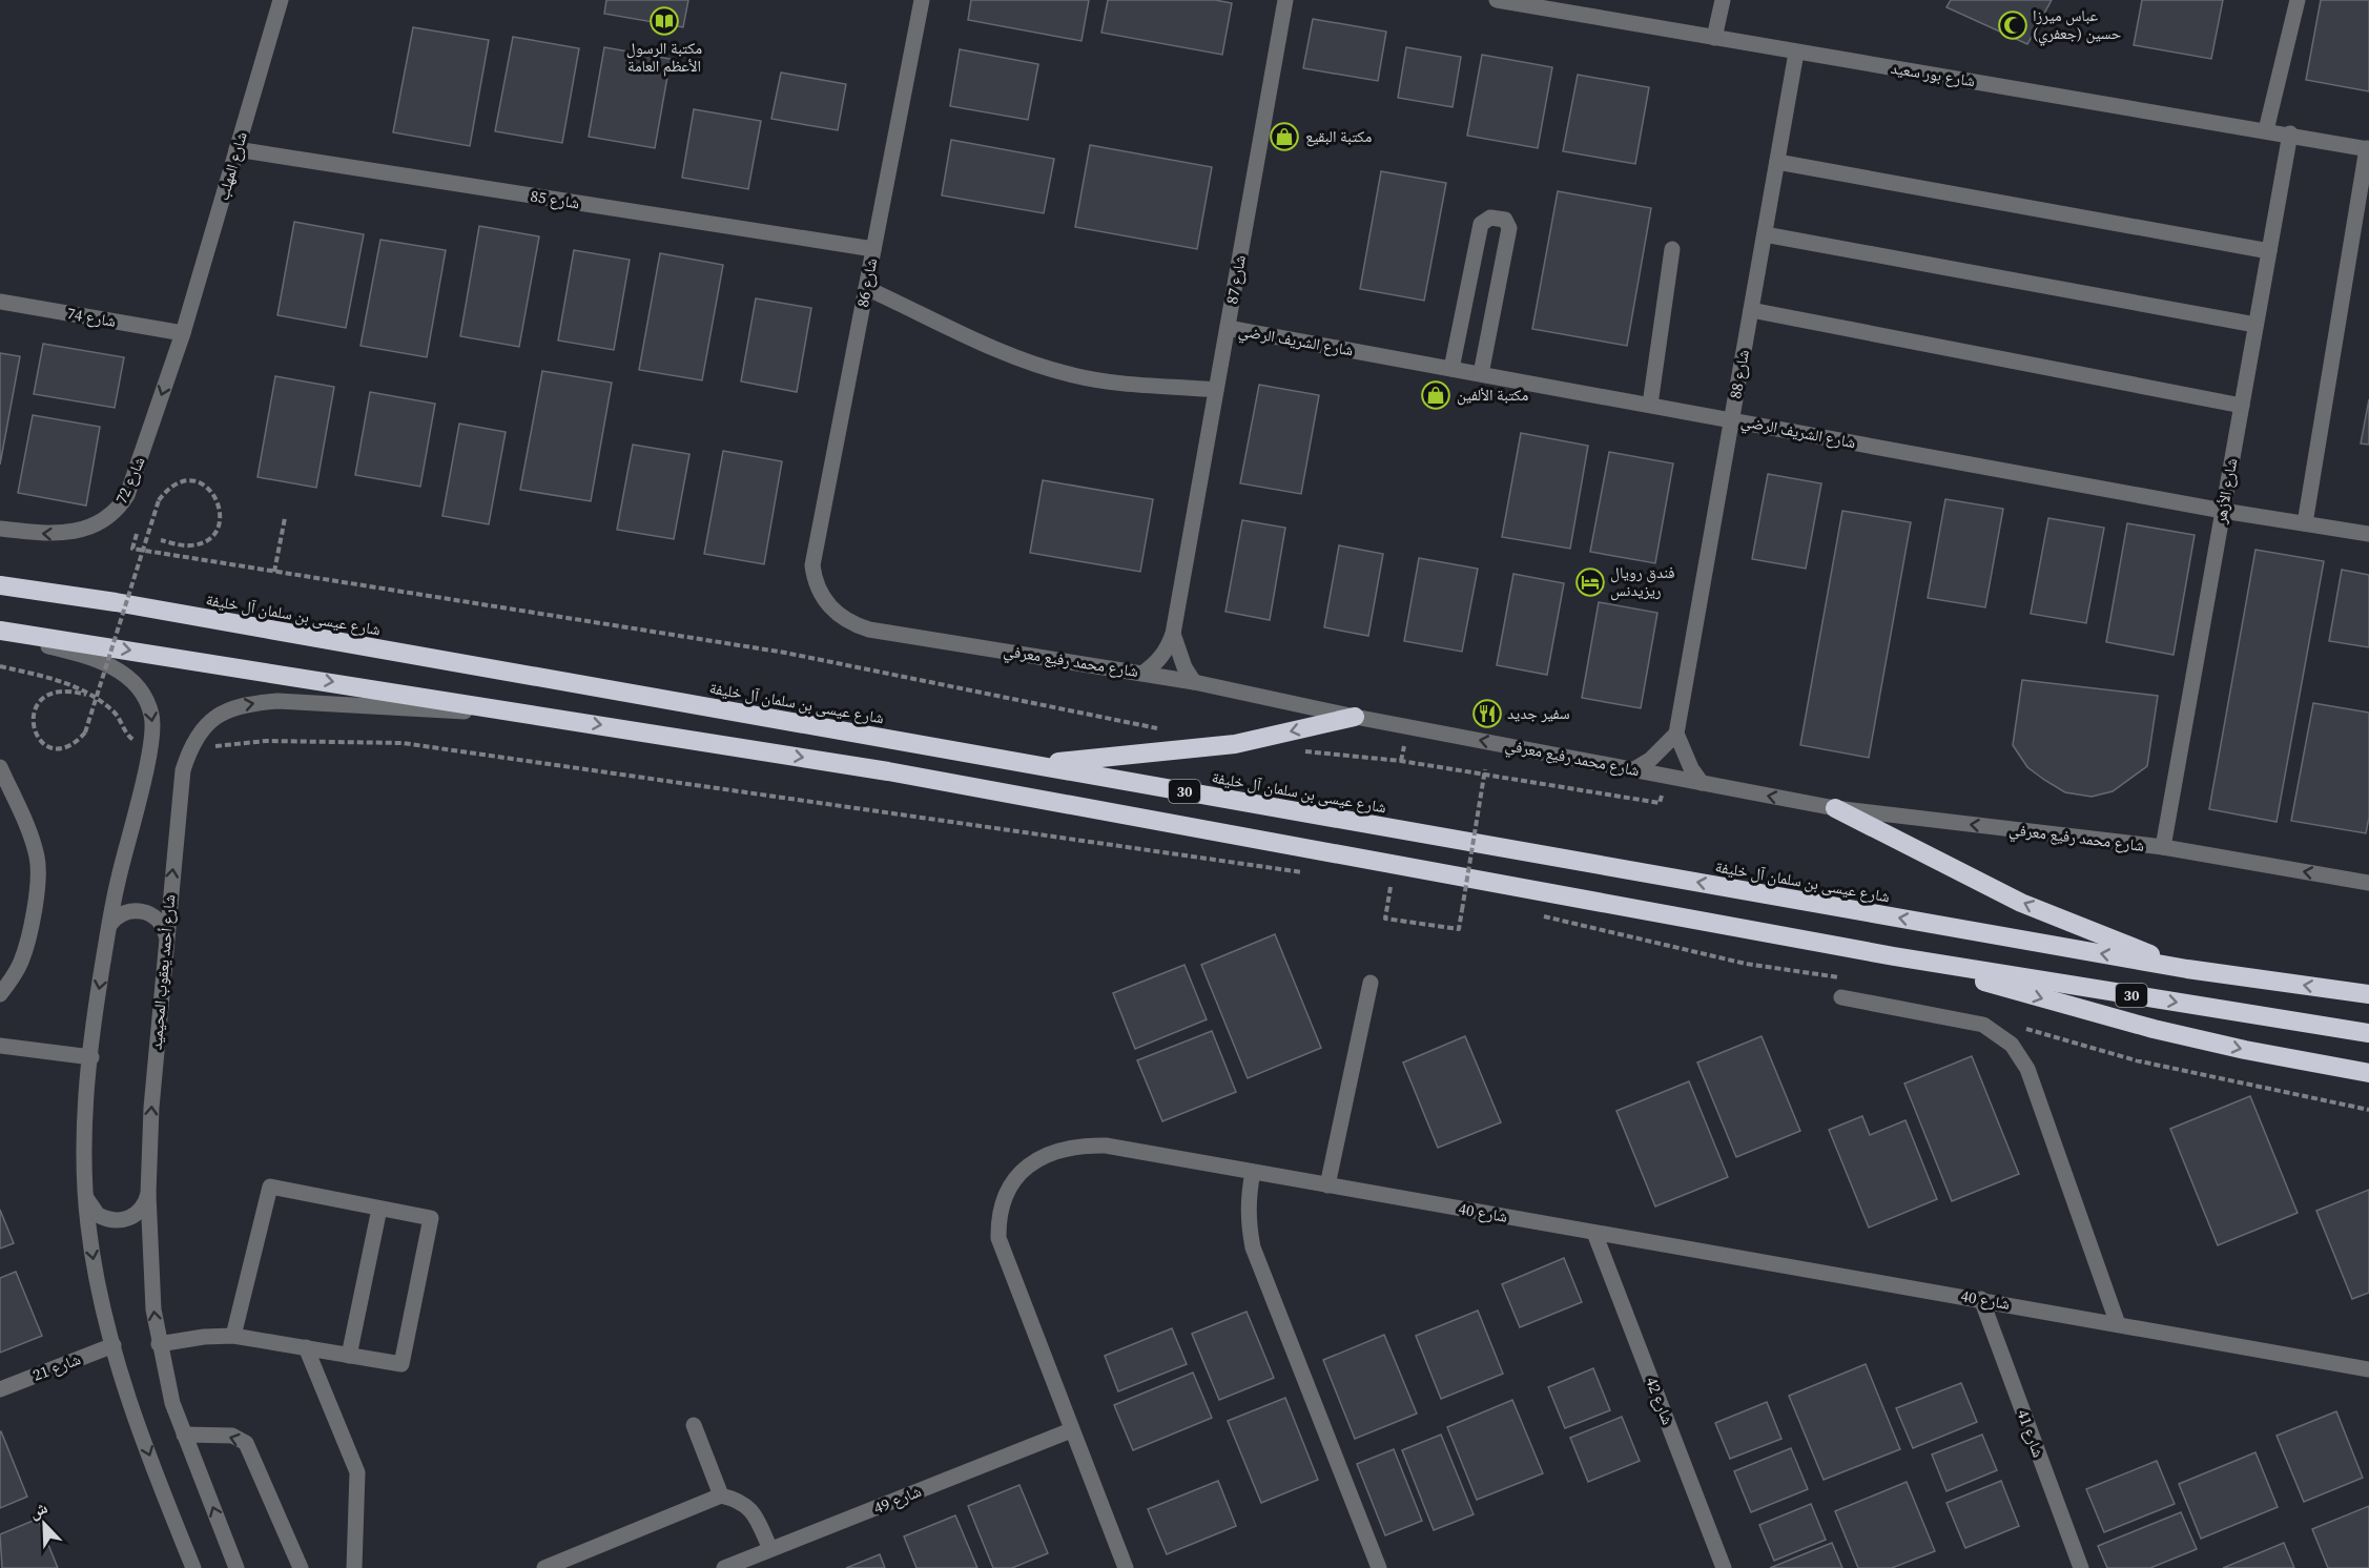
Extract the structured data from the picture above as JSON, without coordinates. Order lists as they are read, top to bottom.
{
  "streets": {
    "highway": ["شارع عيسى بن سلمان آل خليفة", "30"],
    "street": [
      "شارع بور سعيد",
      "شارع المهلب",
      "شارع 85",
      "شارع 87",
      "شارع 86",
      "شارع 74",
      "شارع الشريف الرضي",
      "شارع 88",
      "شارع 72",
      "شارع الأزهر",
      "شارع محمد رفيع معرفي",
      "شارع أحمد يعقوب المحيميد",
      "شارع 40",
      "شارع 21",
      "شارع 42",
      "شارع 41",
      "شارع 49"
    ]
  },
  "crossings": [
    ["شارع بور سعيد", "شارع 88"],
    ["شارع بور سعيد", "شارع الأزهر"],
    ["شارع المهلب", "شارع 85"],
    ["شارع المهلب", "شارع 74"],
    ["شارع المهلب", "شارع 72"],
    ["شارع 85", "شارع 86"],
    ["شارع 87", "شارع الشريف الرضي"],
    ["شارع 87", "شارع محمد رفيع معرفي"],
    ["شارع 86", "شارع محمد رفيع معرفي"],
    ["شارع 74", "شارع 72"],
    ["شارع الشريف الرضي", "شارع 88"],
    ["شارع الشريف الرضي", "شارع الأزهر"],
    ["شارع الأزهر", "شارع محمد رفيع معرفي"],
    ["30", "شارع أحمد يعقوب المحيميد"],
    ["شارع 40", "شارع 42"],
    ["شارع 40", "شارع 41"],
    ["شارع 40", "شارع 49"]
  ],
  "one_way": ["شارع 72", "شارع محمد رفيع معرفي"],
  "places": {
    "library": ["مكتبة الرسول الأعظم العامة"],
    "mosque": ["عباس ميرزا حسين (جعفري)"],
    "shop": ["مكتبة البقيع", "مكتبة الألفين"],
    "hotel": ["فندق رويال ريزيدنس"],
    "restaurant": ["سفير جديد"]
  },
  "north": "top left"
}
